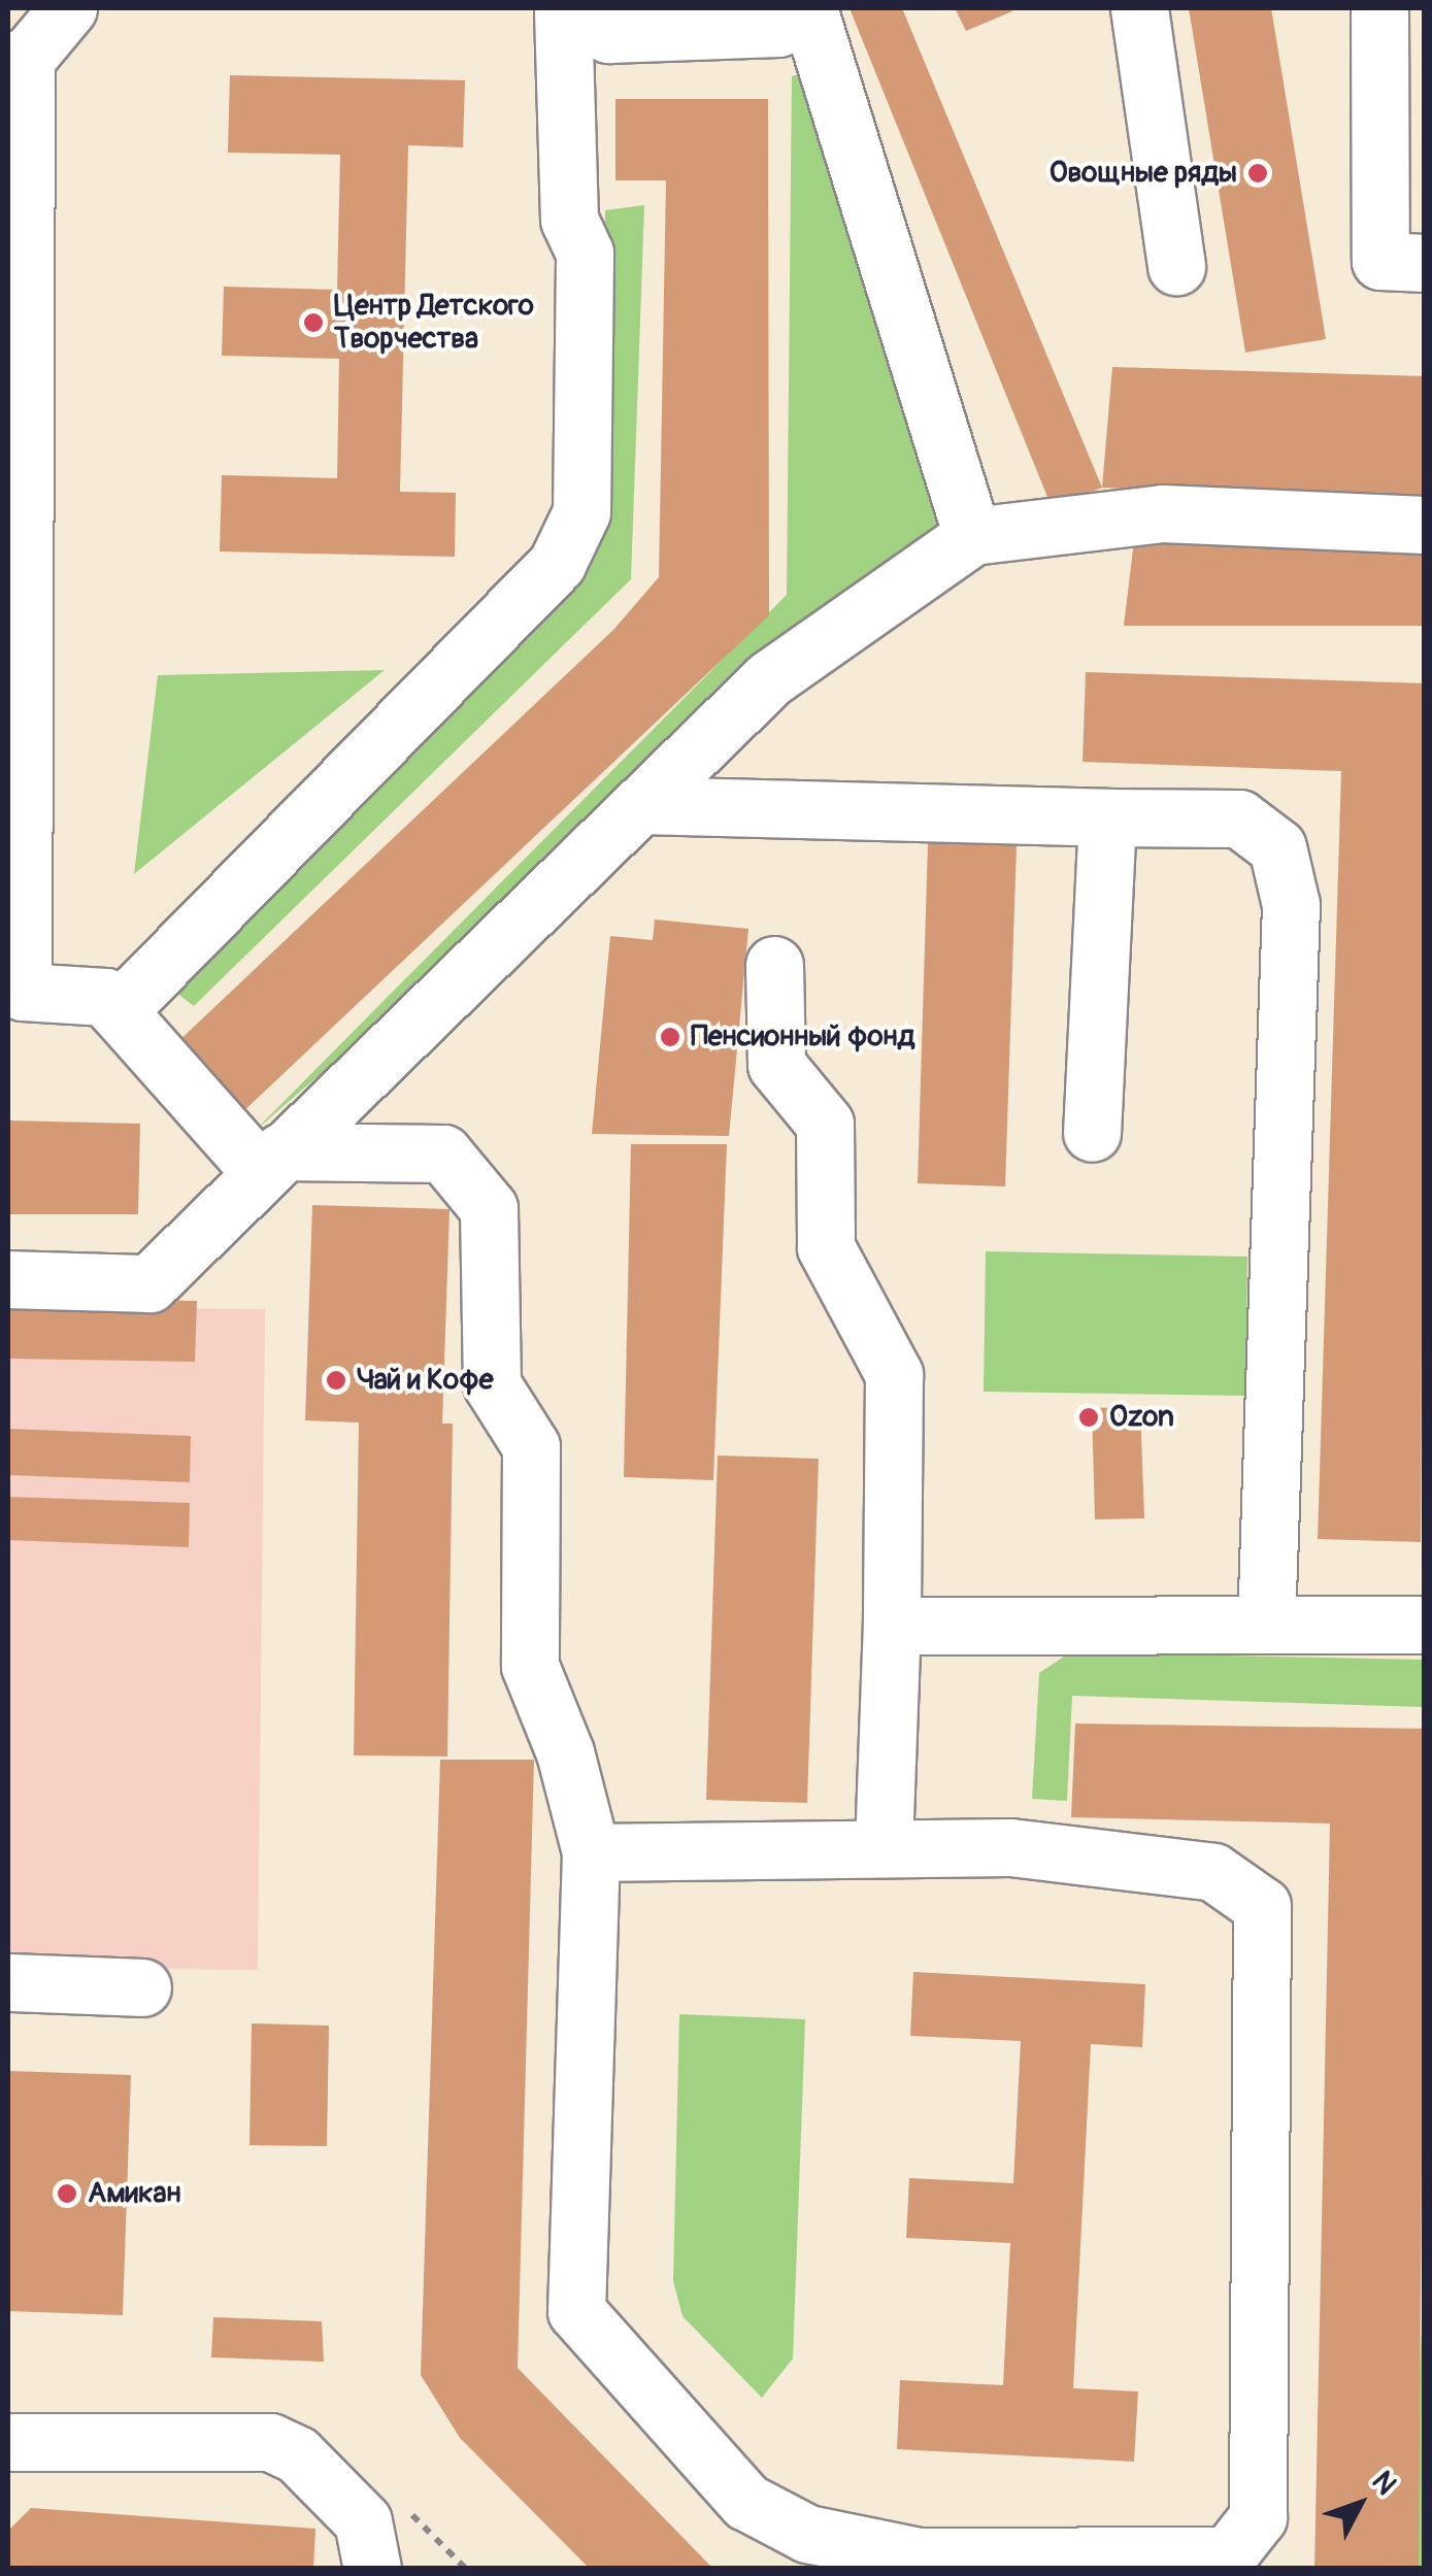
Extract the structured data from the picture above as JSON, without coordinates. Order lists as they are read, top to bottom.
{
  "places": [
    "Овощные ряды",
    "Центр Детского Творчества",
    "Пенсионный фонд",
    "Чай и Кофе",
    "Ozon",
    "Амикан"
  ],
  "north": "top right"
}
